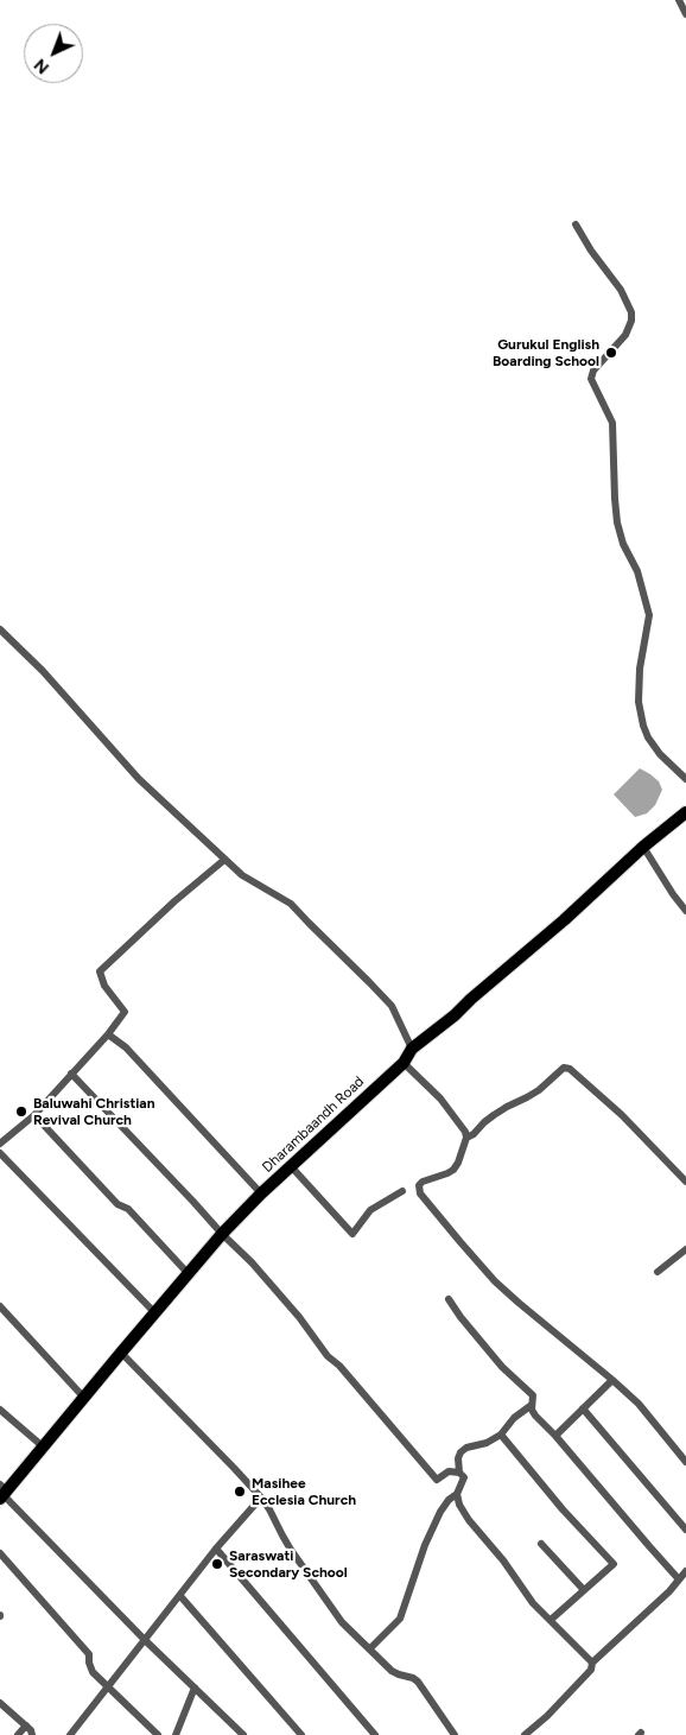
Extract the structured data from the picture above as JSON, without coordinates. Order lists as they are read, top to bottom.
{
  "streets": {
    "main road": ["Dharambaandh Road"]
  },
  "places": [
    "Gurukul English Boarding School",
    "Baluwahi Christian Revival Church",
    "Masihee Ecclesia Church",
    "Saraswati Secondary School"
  ],
  "north": "bottom left"
}
